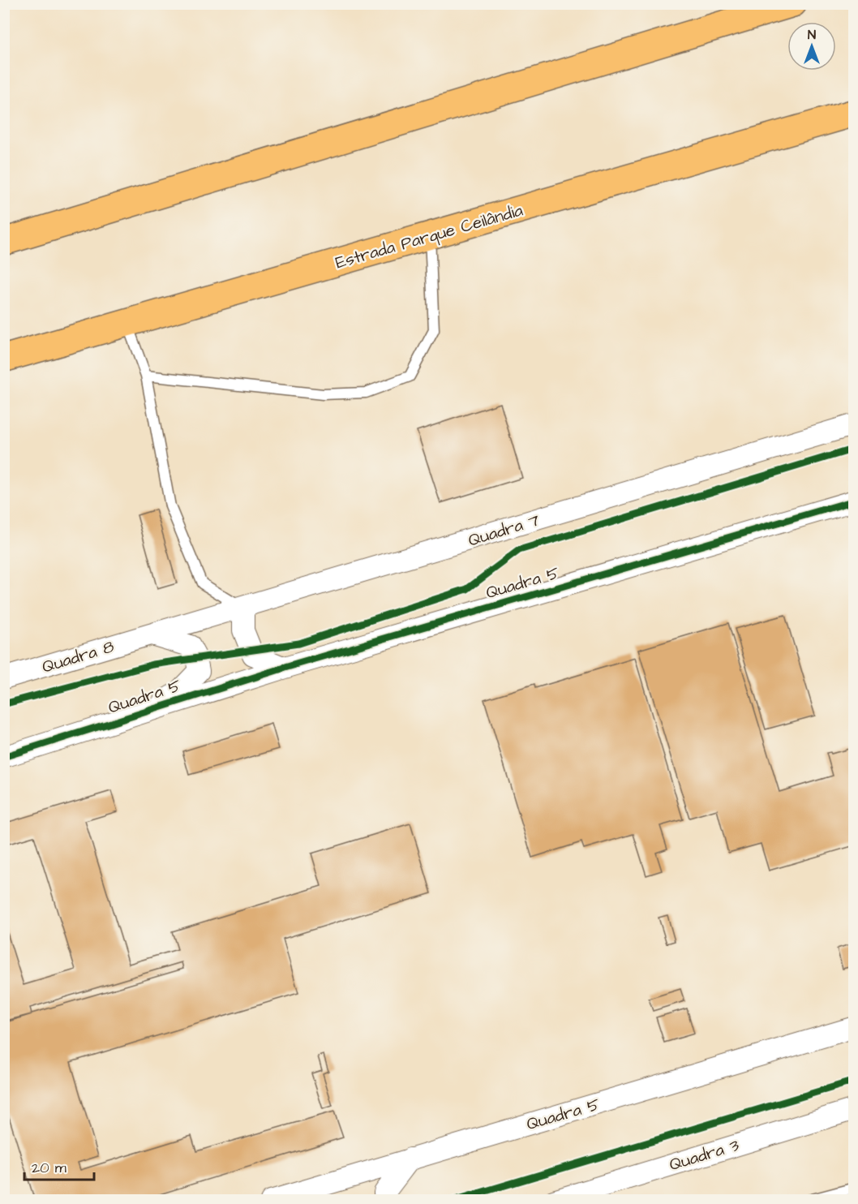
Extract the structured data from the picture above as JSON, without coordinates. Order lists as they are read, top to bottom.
{
  "streets": {
    "highway": ["Estrada Parque Ceilândia"],
    "street": [
      "Quadra 7",
      "Quadra 5",
      "Quadra 8",
      "Quadra 3"
    ]
  },
  "crossings": [
    ["Quadra 7", "Quadra 8"]
  ],
  "scale_bar": "20 m",
  "north": "top"
}
